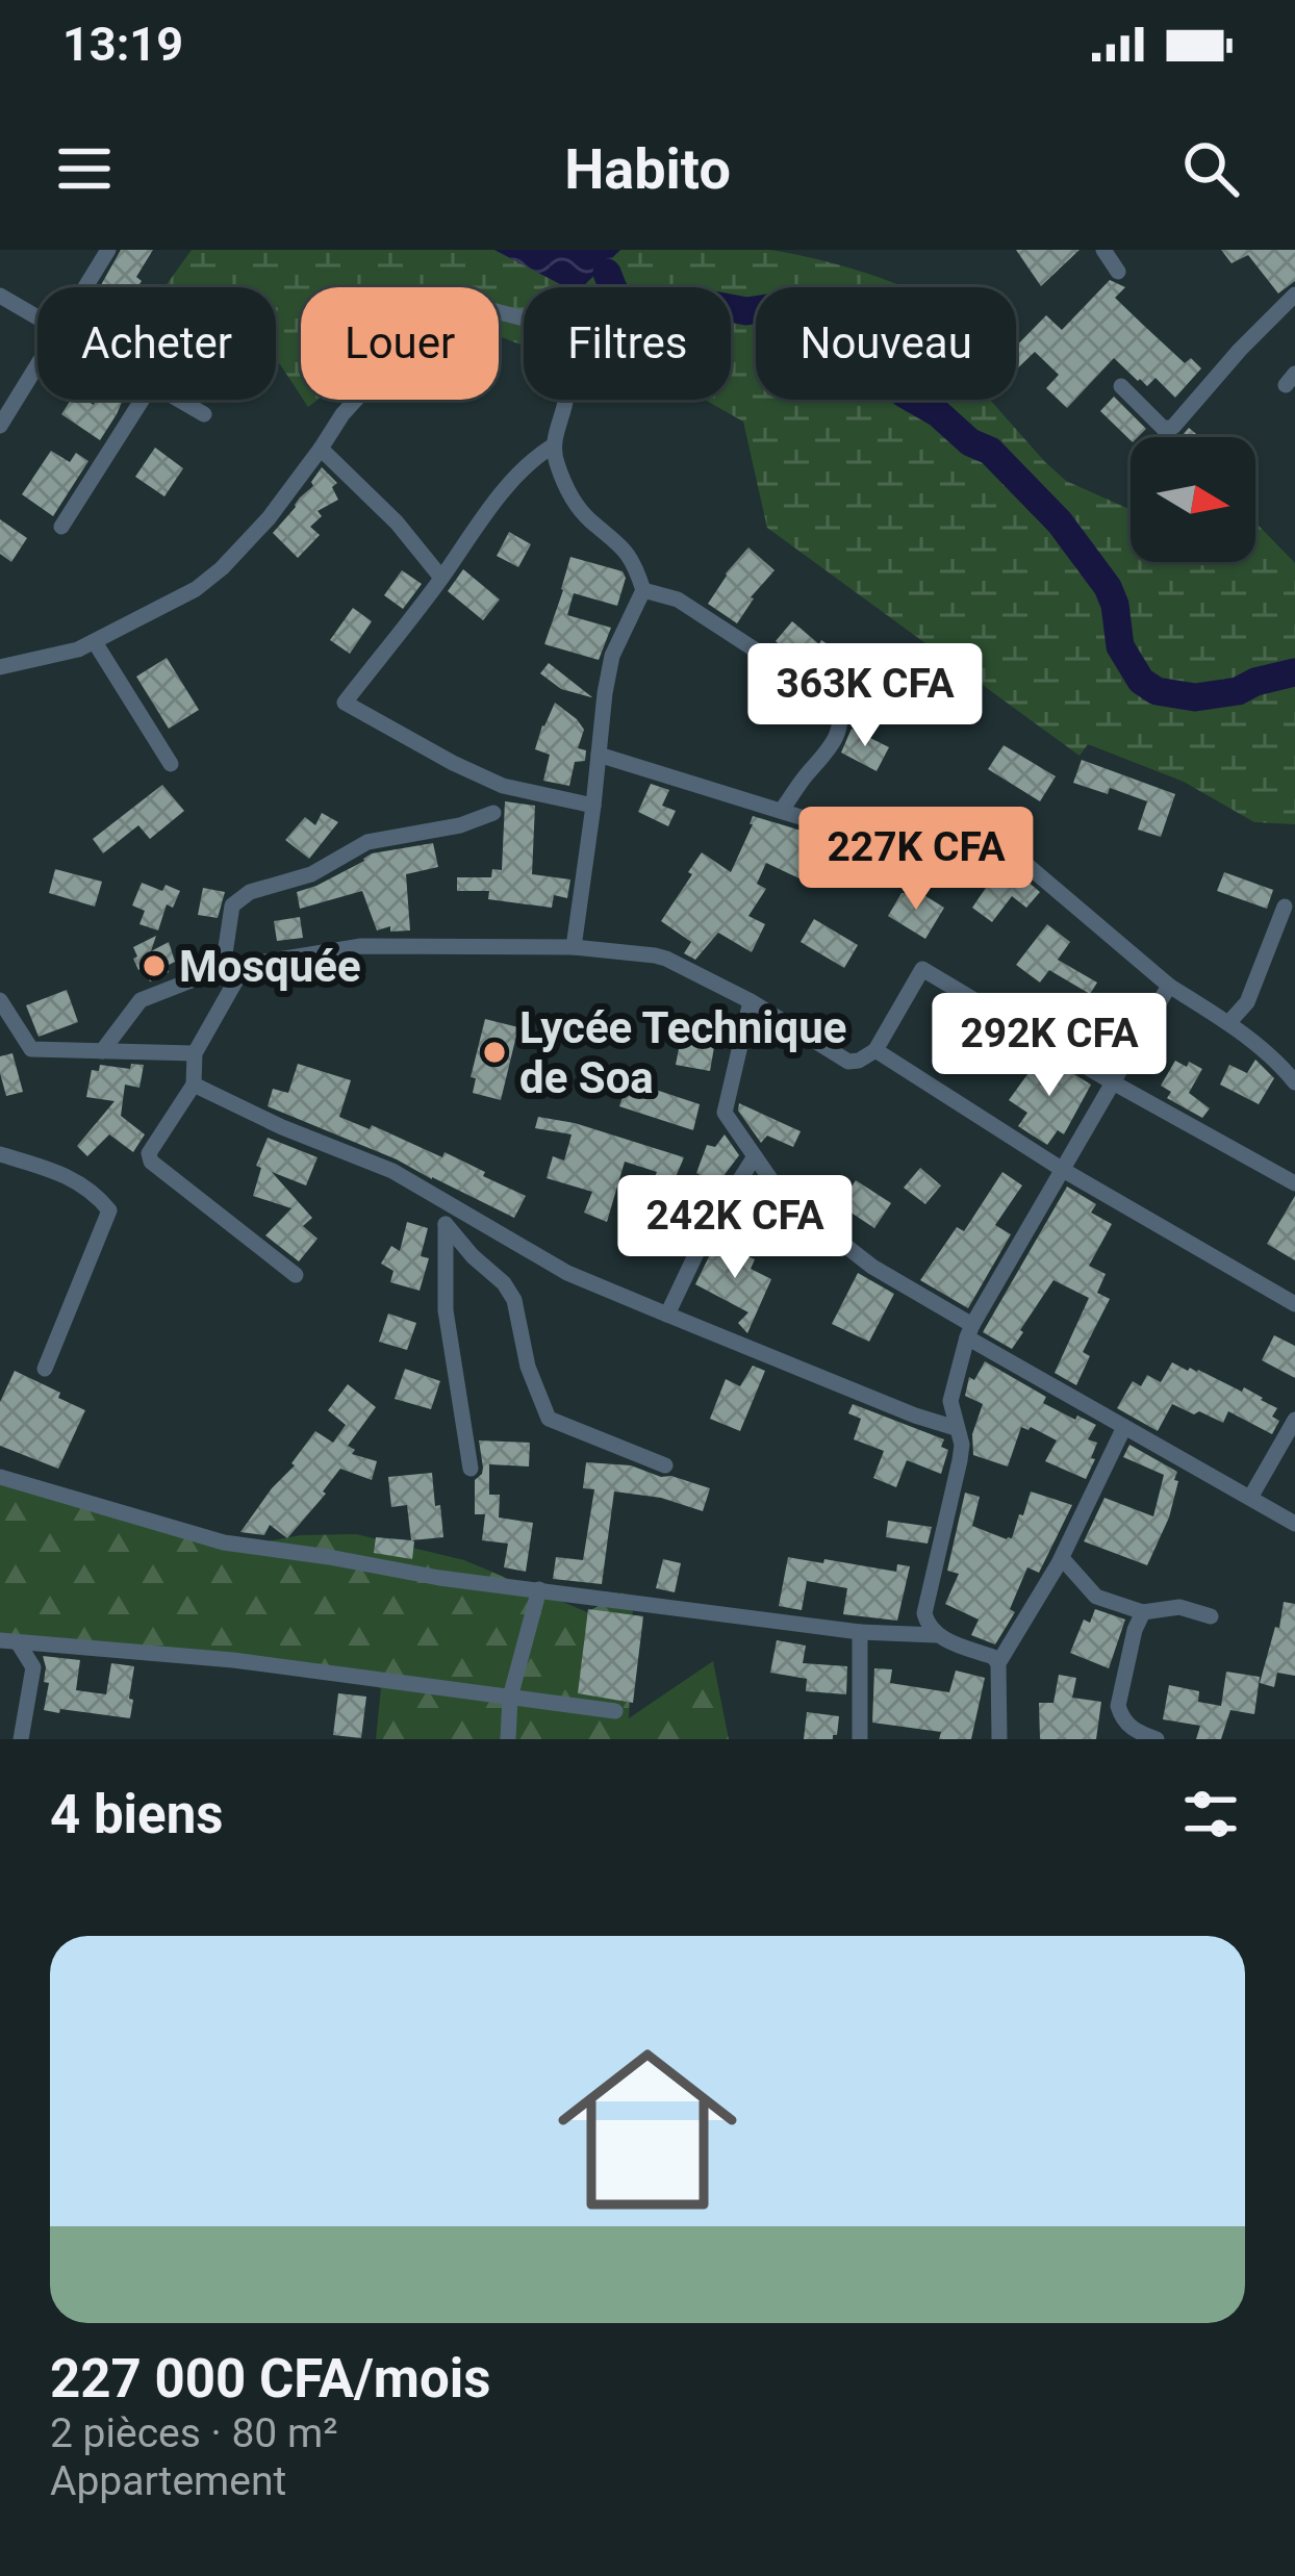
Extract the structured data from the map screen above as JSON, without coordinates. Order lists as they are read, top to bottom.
{
  "places": ["Mosquée", "Lycée Technique de Soa"],
  "north": "right",
  "page": {
    "status": "13:19",
    "header": "Habito",
    "chip": [
      "Acheter",
      "Louer",
      "Filtres",
      "Nouveau"
    ],
    "price": [
      "363K CFA",
      "227K CFA",
      "292K CFA",
      "242K CFA"
    ],
    "heading": "4 biens",
    "list": [
      {
        "name": "227 000 CFA/mois",
        "note": "2 pièces · 80 m² · Appartement"
      }
    ]
  }
}
